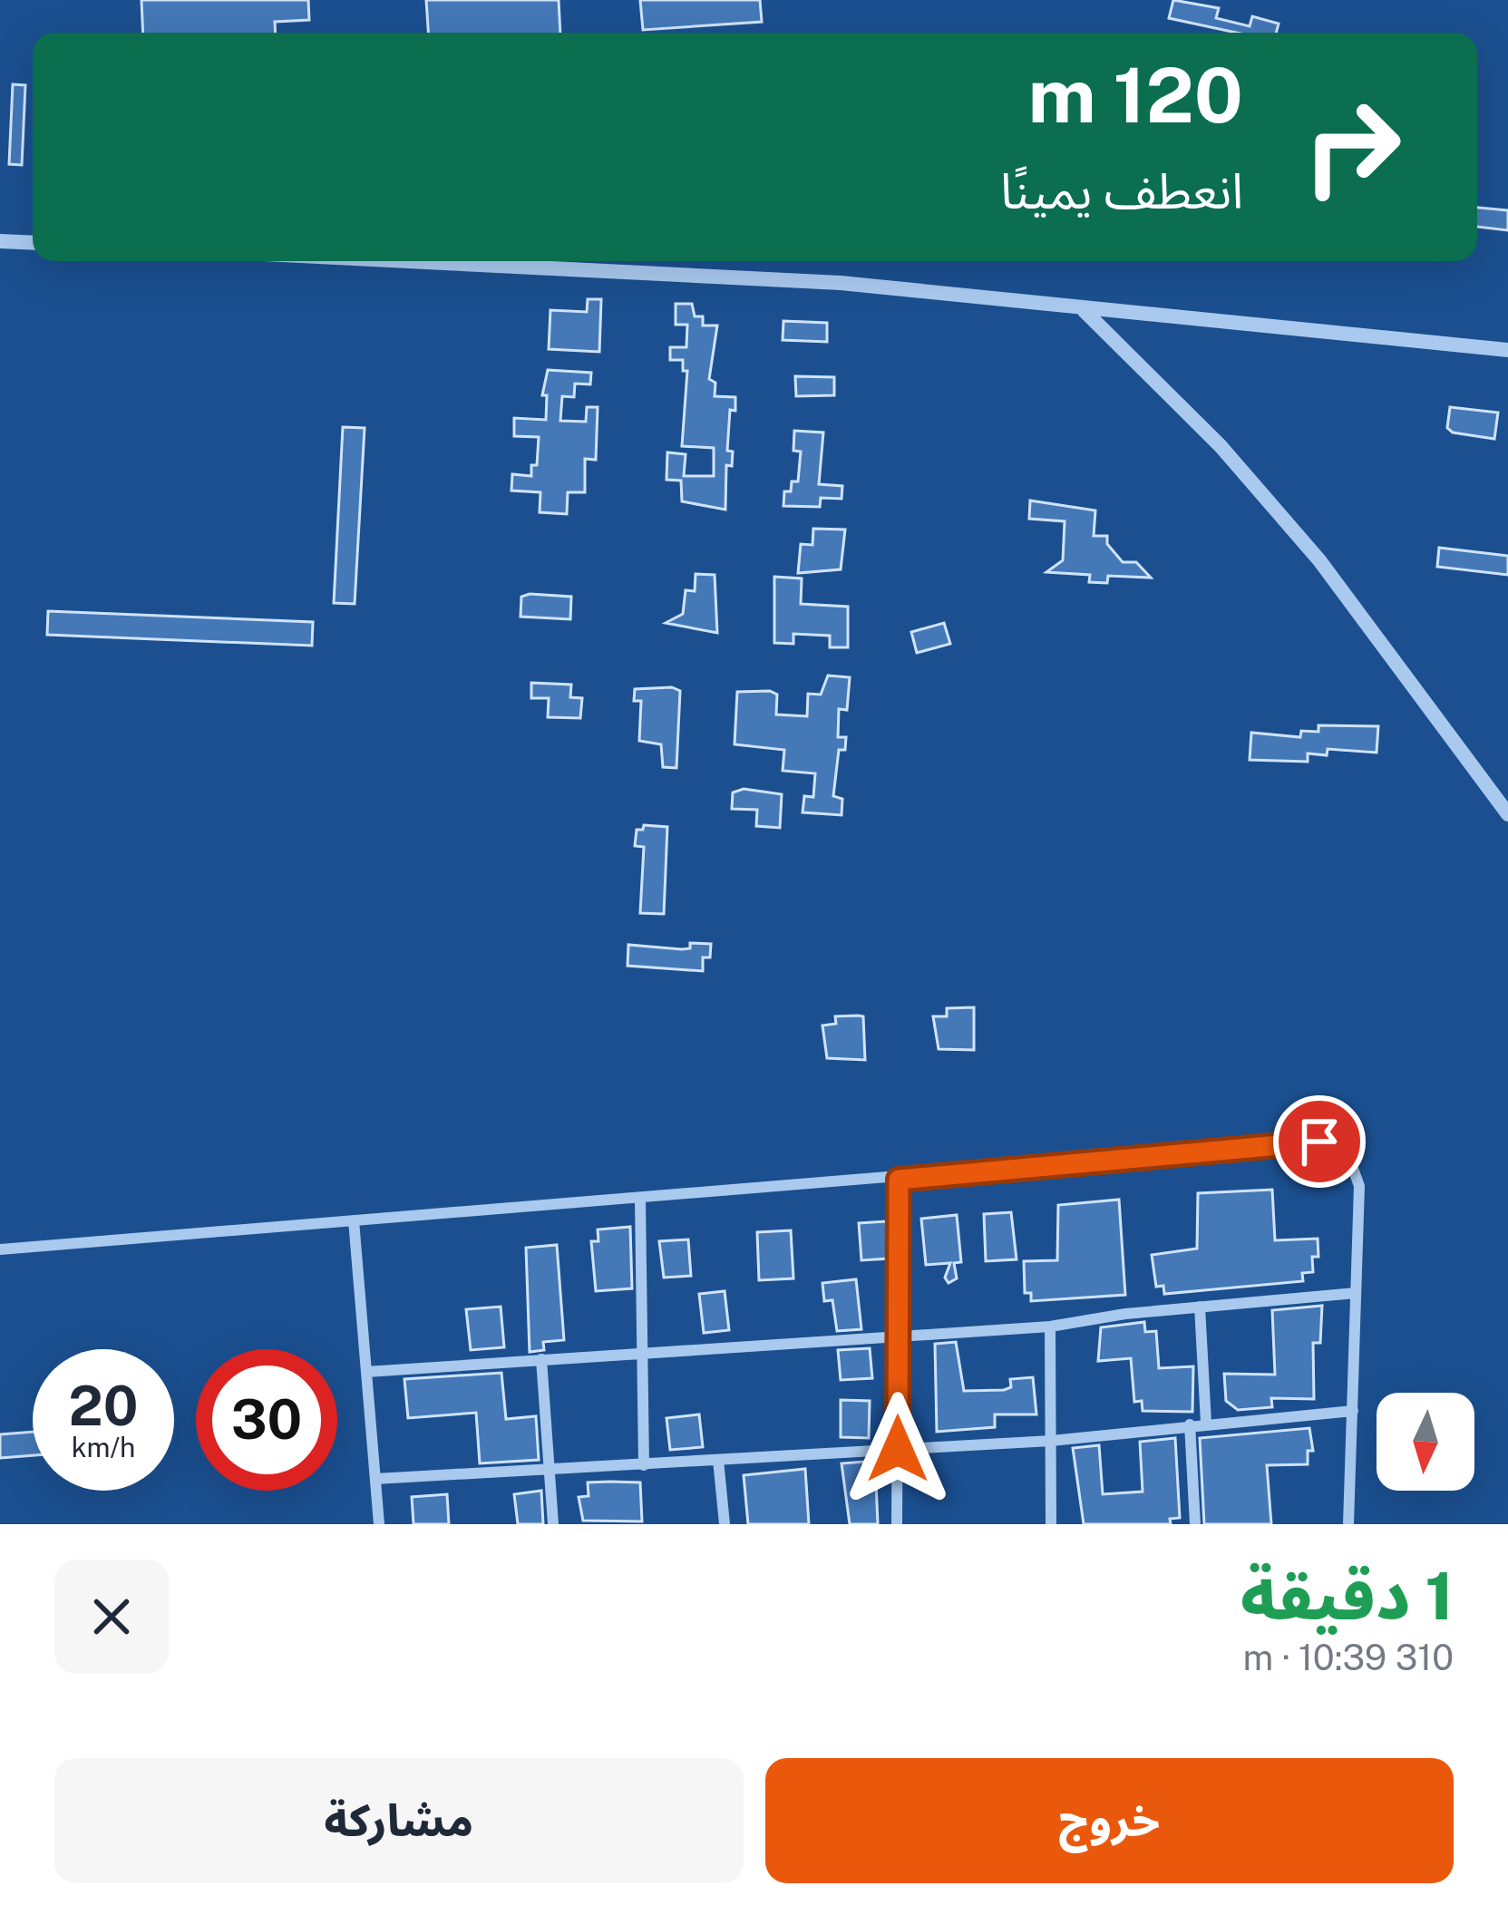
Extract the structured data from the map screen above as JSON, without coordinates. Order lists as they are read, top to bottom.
{
  "north": "bottom",
  "page": {
    "turn": ["120 m", "انعطف يمينًا"],
    "speed": "20 km/h",
    "limit": "30",
    "heading": ["1 دقيقة", "310 m · 10:39"],
    "buttons": ["خروج", "مشاركة"]
  }
}
